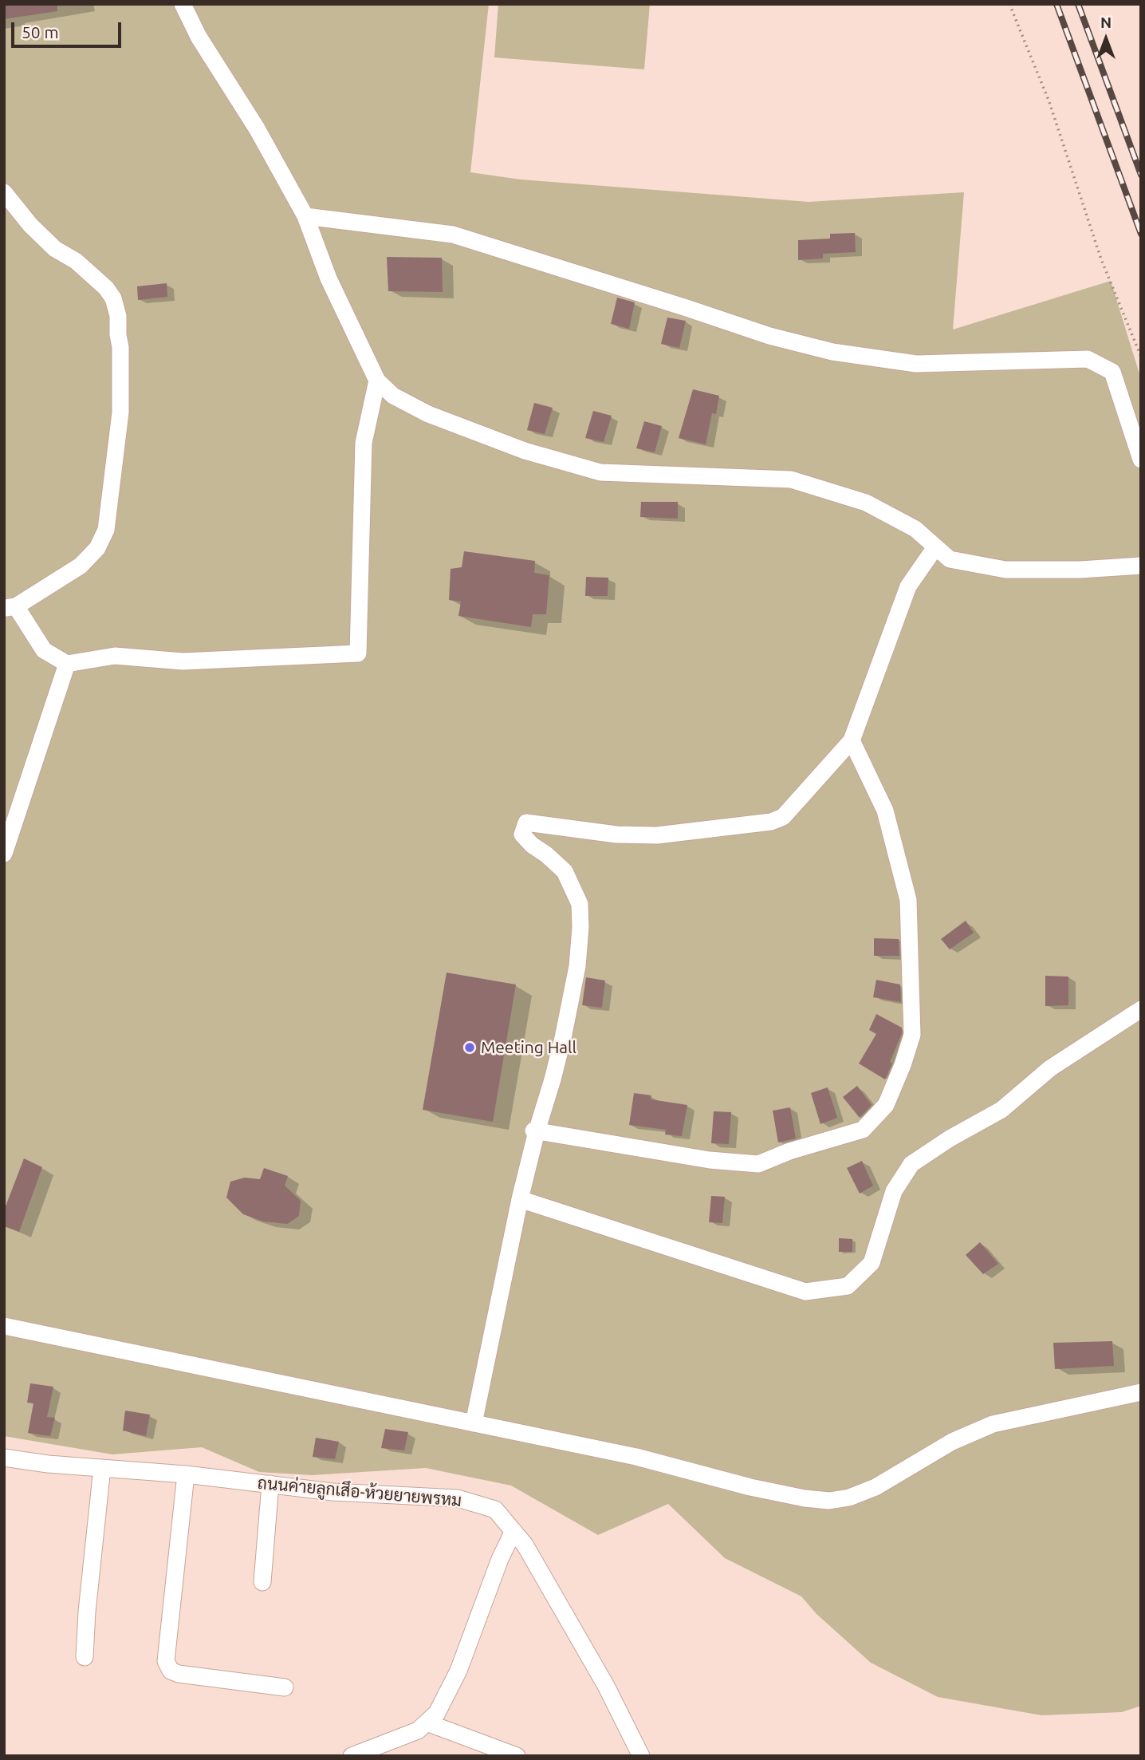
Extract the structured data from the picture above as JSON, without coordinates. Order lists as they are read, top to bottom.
{
  "streets": {
    "street": ["ถนนค่ายลูกเสึอ-ห้วยยายพรหม"]
  },
  "places": ["Meeting Hall"],
  "scale_bar": "50 m",
  "north": "top"
}
